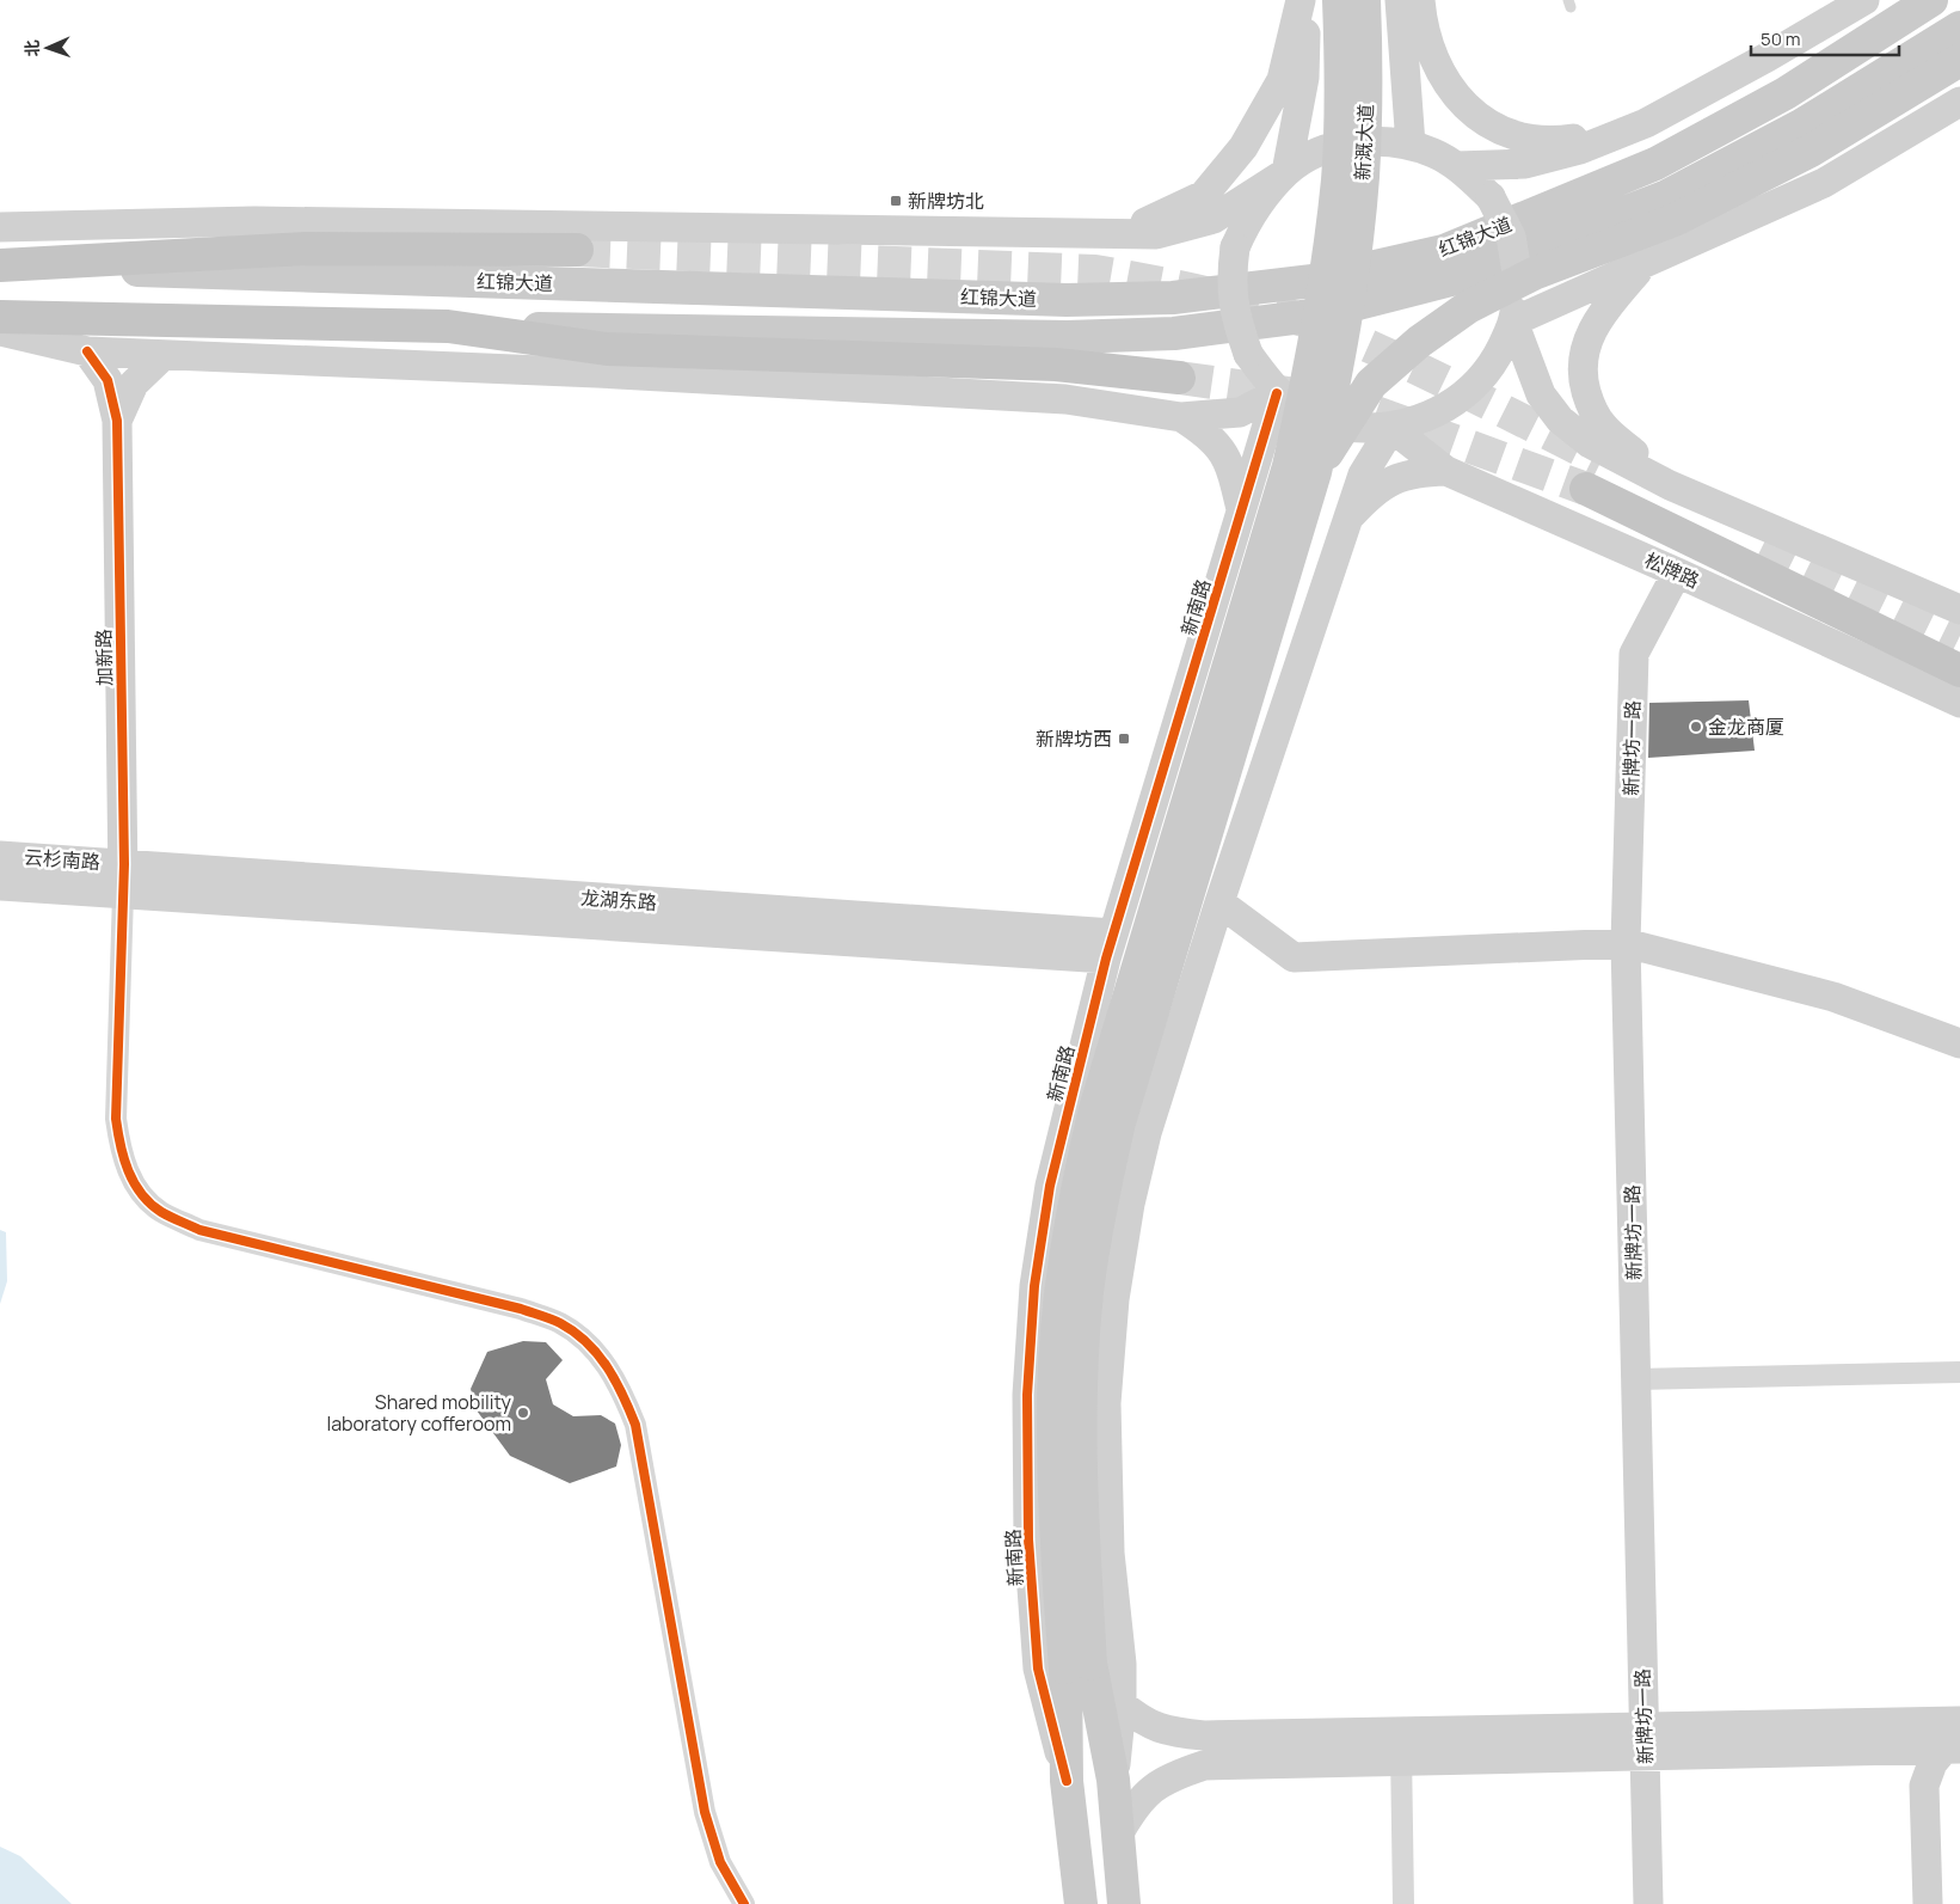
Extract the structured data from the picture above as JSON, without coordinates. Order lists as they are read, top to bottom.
{
  "streets": {
    "highway": ["红锦大道", "松牌路"],
    "main road": ["新溉大道", "新南路"],
    "street": [
      "加新路",
      "新牌坊一路",
      "云杉南路",
      "龙湖东路"
    ]
  },
  "crossings": [
    ["新溉大道", "新南路"],
    ["松牌路", "新南路"],
    ["松牌路", "新牌坊一路"],
    ["新南路", "龙湖东路"],
    ["加新路", "云杉南路"],
    ["加新路", "龙湖东路"],
    ["云杉南路", "龙湖东路"]
  ],
  "places": {
    "transit": ["新牌坊北", "新牌坊西"],
    "other": ["金龙商厦", "Shared mobility laboratory cofferoom"]
  },
  "scale_bar": "50 m",
  "north": "left"
}
